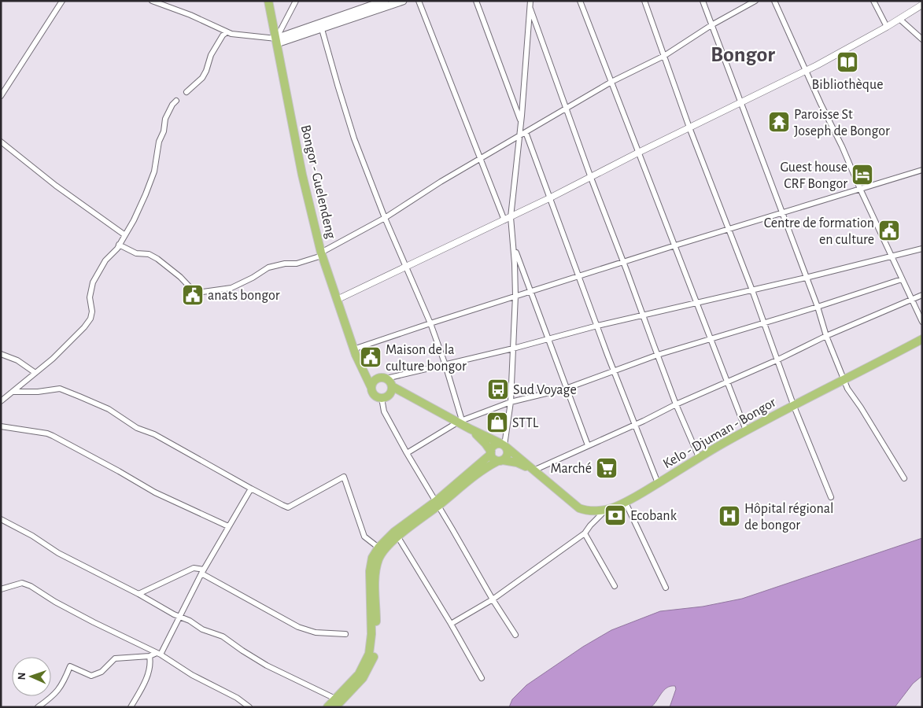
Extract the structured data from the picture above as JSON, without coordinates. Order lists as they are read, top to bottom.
{
  "streets": {
    "highway": ["Bongor - Guelendeng", "Kelo - Djuman - Bongor"]
  },
  "crossings": [
    ["Bongor - Guelendeng", "Kelo - Djuman - Bongor"]
  ],
  "districts": ["Bongor"],
  "places": {
    "library": ["Bibliothèque"],
    "temple": ["Paroisse St Joseph de Bongor"],
    "hotel": ["Guest house CRF Bongor"],
    "public building": ["Centre de formation en culture", "anats bongor", "Maison de la culture bongor"],
    "bus stop": ["Sud Voyage"],
    "shop": ["STTL"],
    "supermarket": ["Marché"],
    "bank": ["Ecobank"],
    "hospital": ["Hôpital régional de bongor"]
  },
  "north": "left"
}
